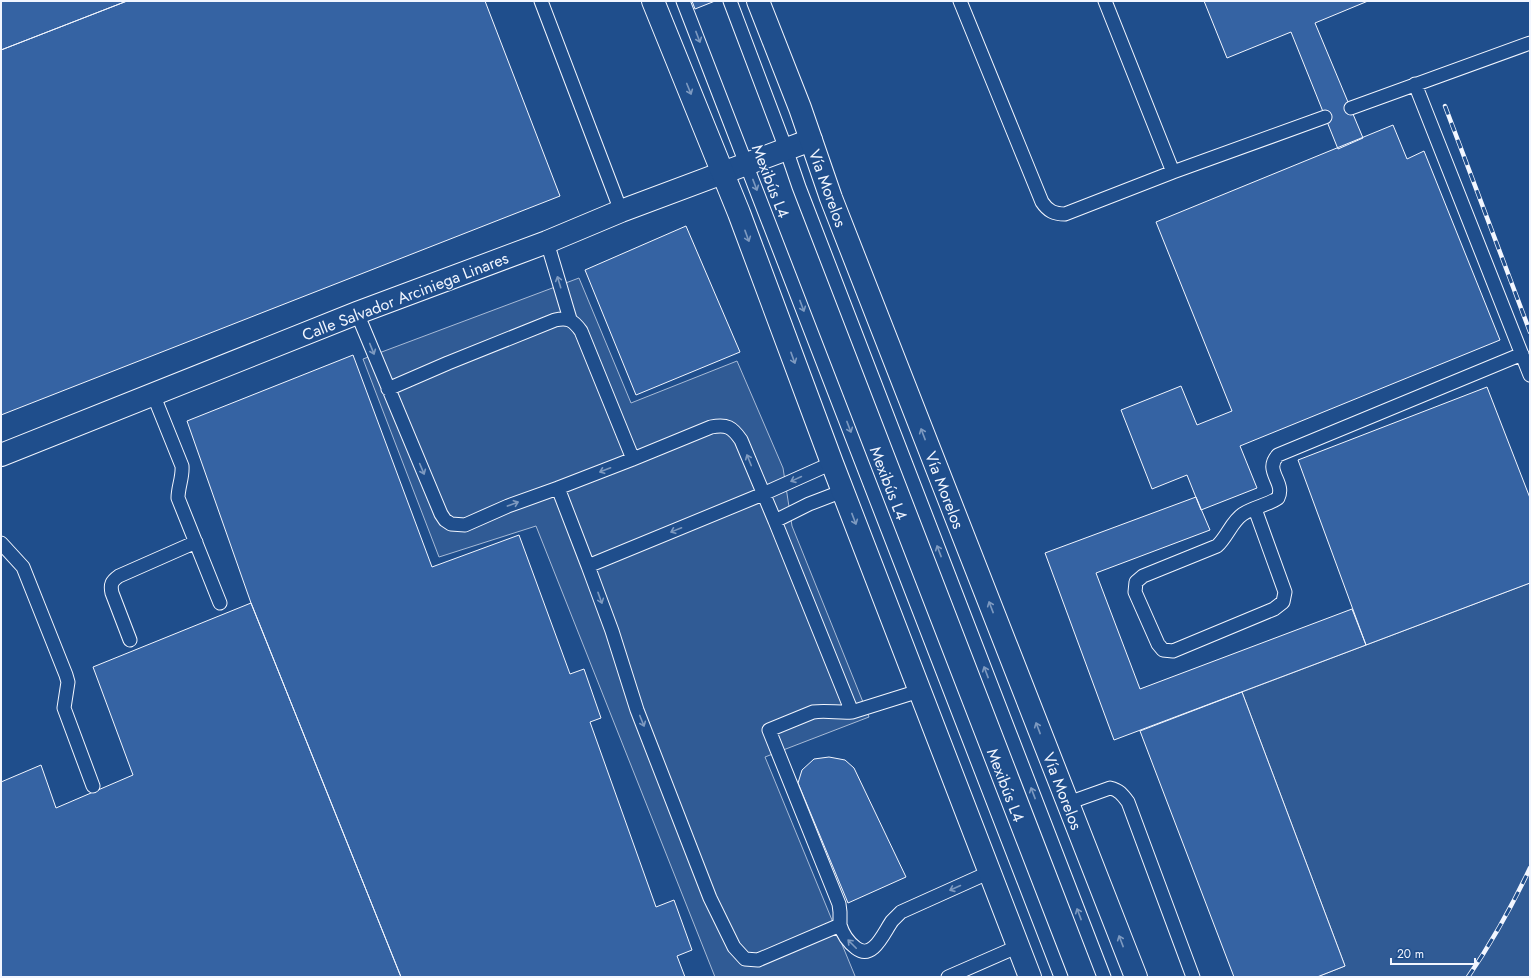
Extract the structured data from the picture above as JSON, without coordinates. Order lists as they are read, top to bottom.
{
  "streets": {
    "main road": ["Vía Morelos", "Calle Salvador Arciniega Linares"],
    "lane": ["Mexibús L4"]
  },
  "crossings": [
    ["Mexibús L4", "Calle Salvador Arciniega Linares"],
    ["Vía Morelos", "Calle Salvador Arciniega Linares"]
  ],
  "scale_bar": "20 m"
}
